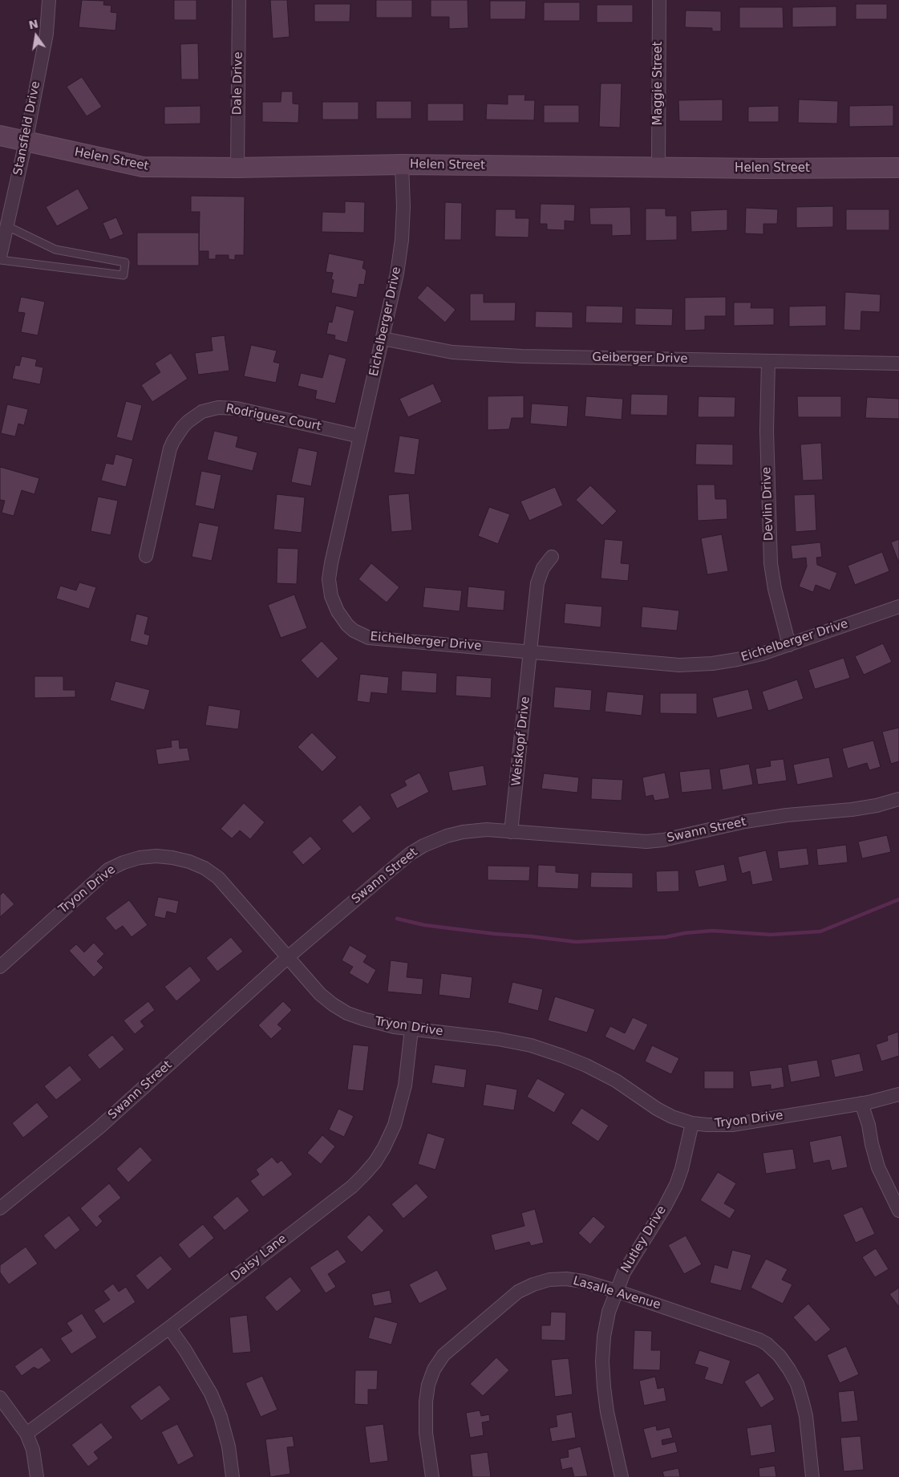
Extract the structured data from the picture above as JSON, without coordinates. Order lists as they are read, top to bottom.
{
  "streets": {
    "street": [
      "Dale Drive",
      "Maggie Street",
      "Stansfield Drive",
      "Helen Street",
      "Eichelberger Drive",
      "Geiberger Drive",
      "Rodriguez Court",
      "Devlin Drive",
      "Weiskopf Drive",
      "Swann Street",
      "Tryon Drive",
      "Nutley Drive",
      "Daisy Lane",
      "Lasalle Avenue"
    ]
  },
  "crossings": [
    ["Dale Drive", "Helen Street"],
    ["Maggie Street", "Helen Street"],
    ["Stansfield Drive", "Helen Street"],
    ["Helen Street", "Eichelberger Drive"],
    ["Eichelberger Drive", "Geiberger Drive"],
    ["Eichelberger Drive", "Rodriguez Court"],
    ["Eichelberger Drive", "Devlin Drive"],
    ["Eichelberger Drive", "Weiskopf Drive"],
    ["Geiberger Drive", "Devlin Drive"],
    ["Weiskopf Drive", "Swann Street"],
    ["Swann Street", "Tryon Drive"],
    ["Tryon Drive", "Nutley Drive"],
    ["Tryon Drive", "Daisy Lane"],
    ["Nutley Drive", "Lasalle Avenue"]
  ],
  "north": "top"
}
